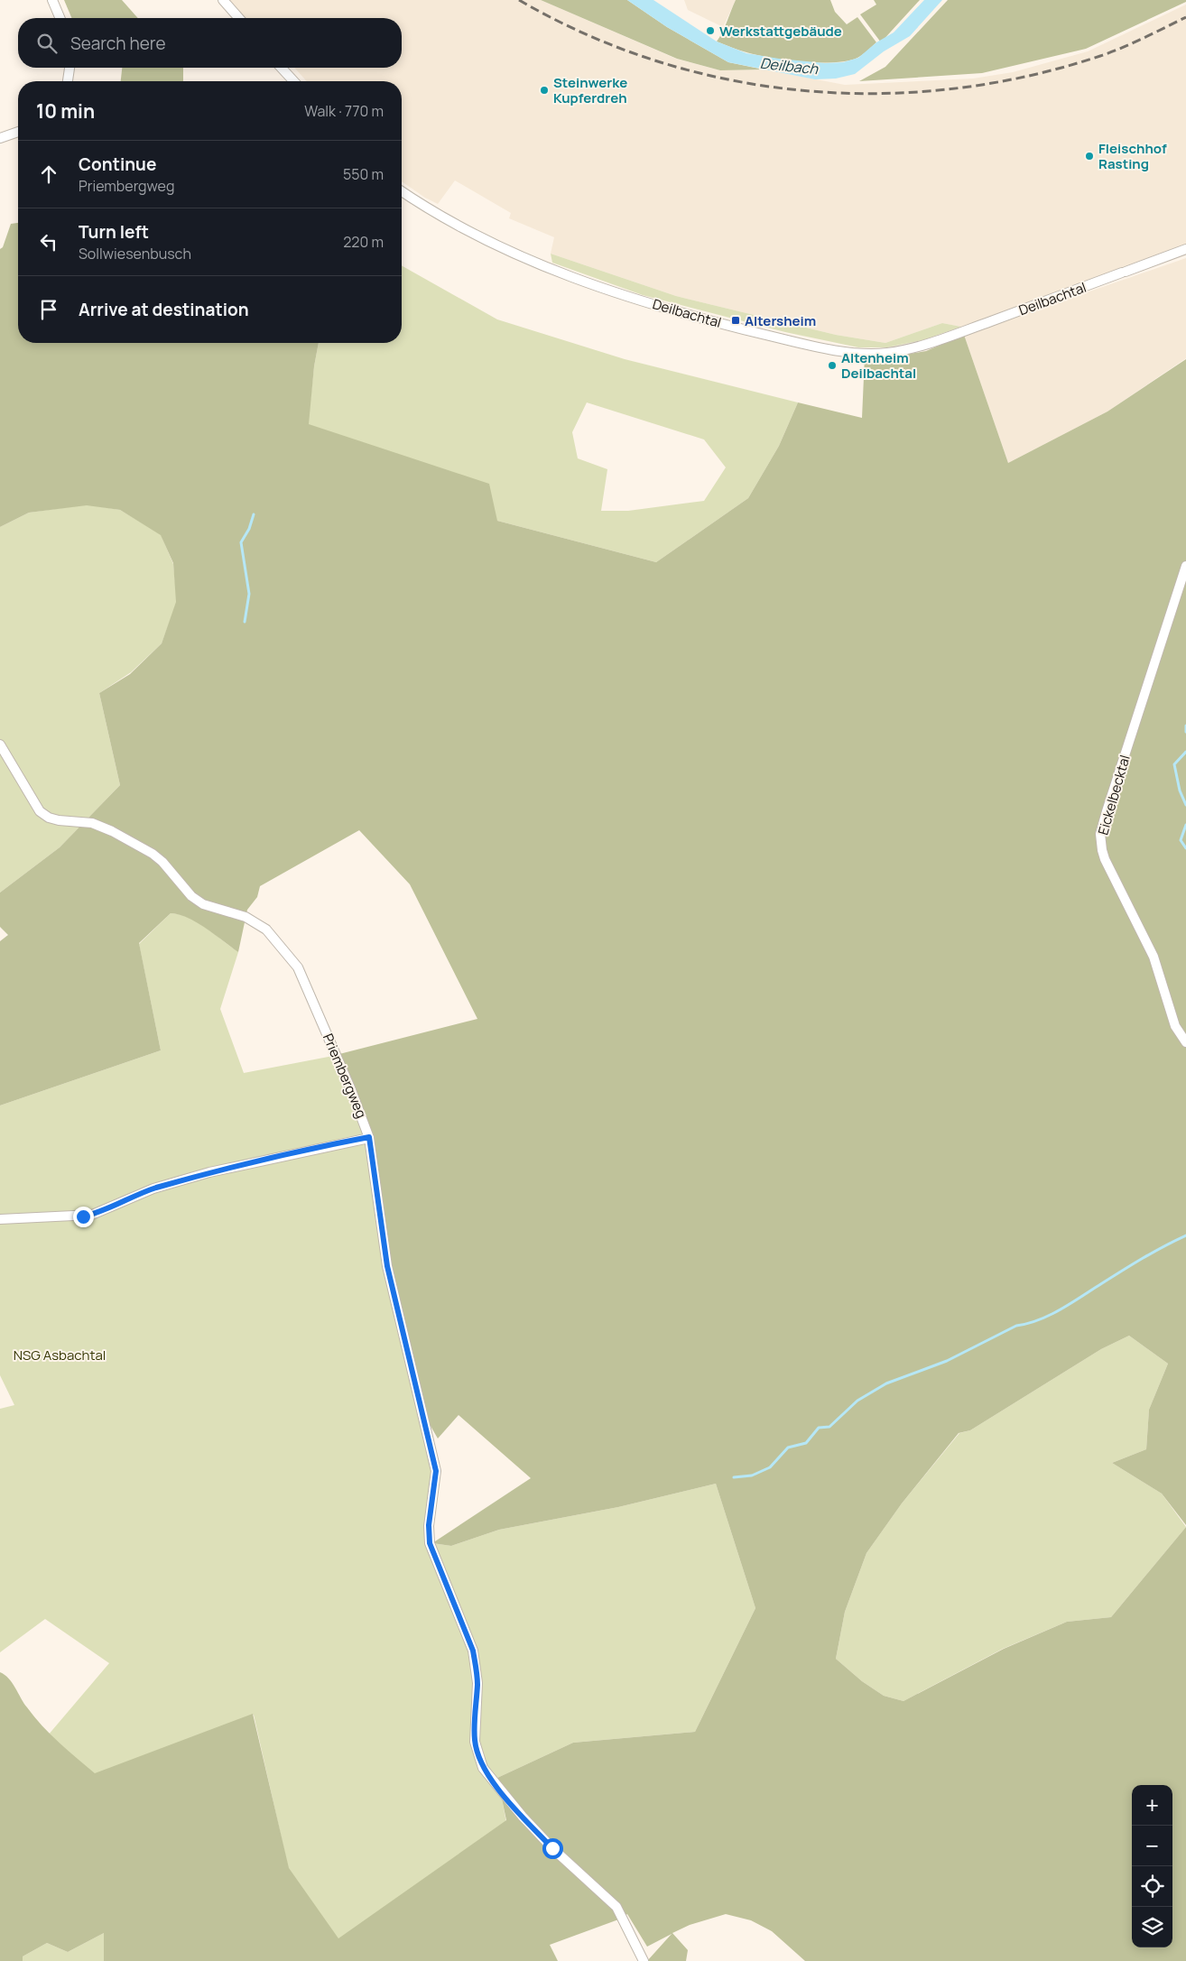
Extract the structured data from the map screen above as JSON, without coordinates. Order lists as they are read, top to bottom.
{
  "streets": {
    "street": ["Deilbachtal", "Eickelbecktal", "Priembergweg"]
  },
  "water": ["Deilbach"],
  "parks": ["NSG Asbachtal"],
  "places": {
    "other": [
      "Werkstattgebäude",
      "Steinwerke Kupferdreh",
      "Fleischhof Rasting",
      "Altenheim Deilbachtal"
    ],
    "transit": ["Altersheim"]
  },
  "page": {
    "search": "Search here",
    "heading": ["10 min", "Walk · 770 m"],
    "list": [
      ["Continue", "Priembergweg", "550 m"],
      ["Turn left", "Sollwiesenbusch", "220 m"],
      "Arrive at destination"
    ],
    "map_buttons": ["+", "−"]
  }
}
